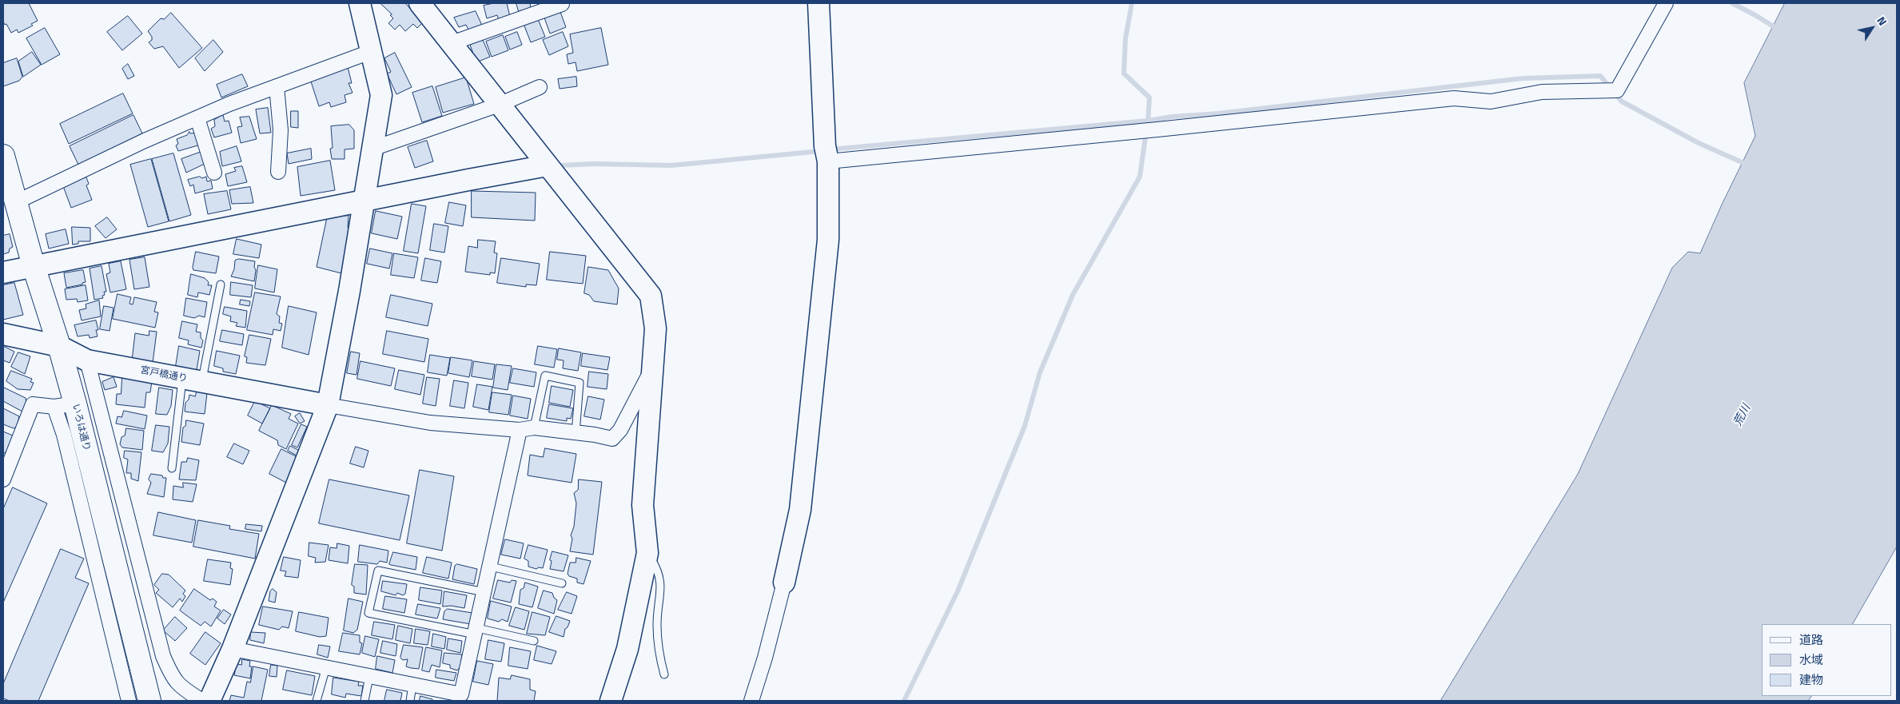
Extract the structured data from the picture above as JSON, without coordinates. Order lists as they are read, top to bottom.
{
  "streets": {
    "main road": ["いろは通り"],
    "street": ["宮戸橋通り"]
  },
  "crossings": [
    ["宮戸橋通り", "いろは通り"]
  ],
  "water": ["荒川"],
  "legend": ["道路", "水域", "建物"],
  "north": "top right"
}
